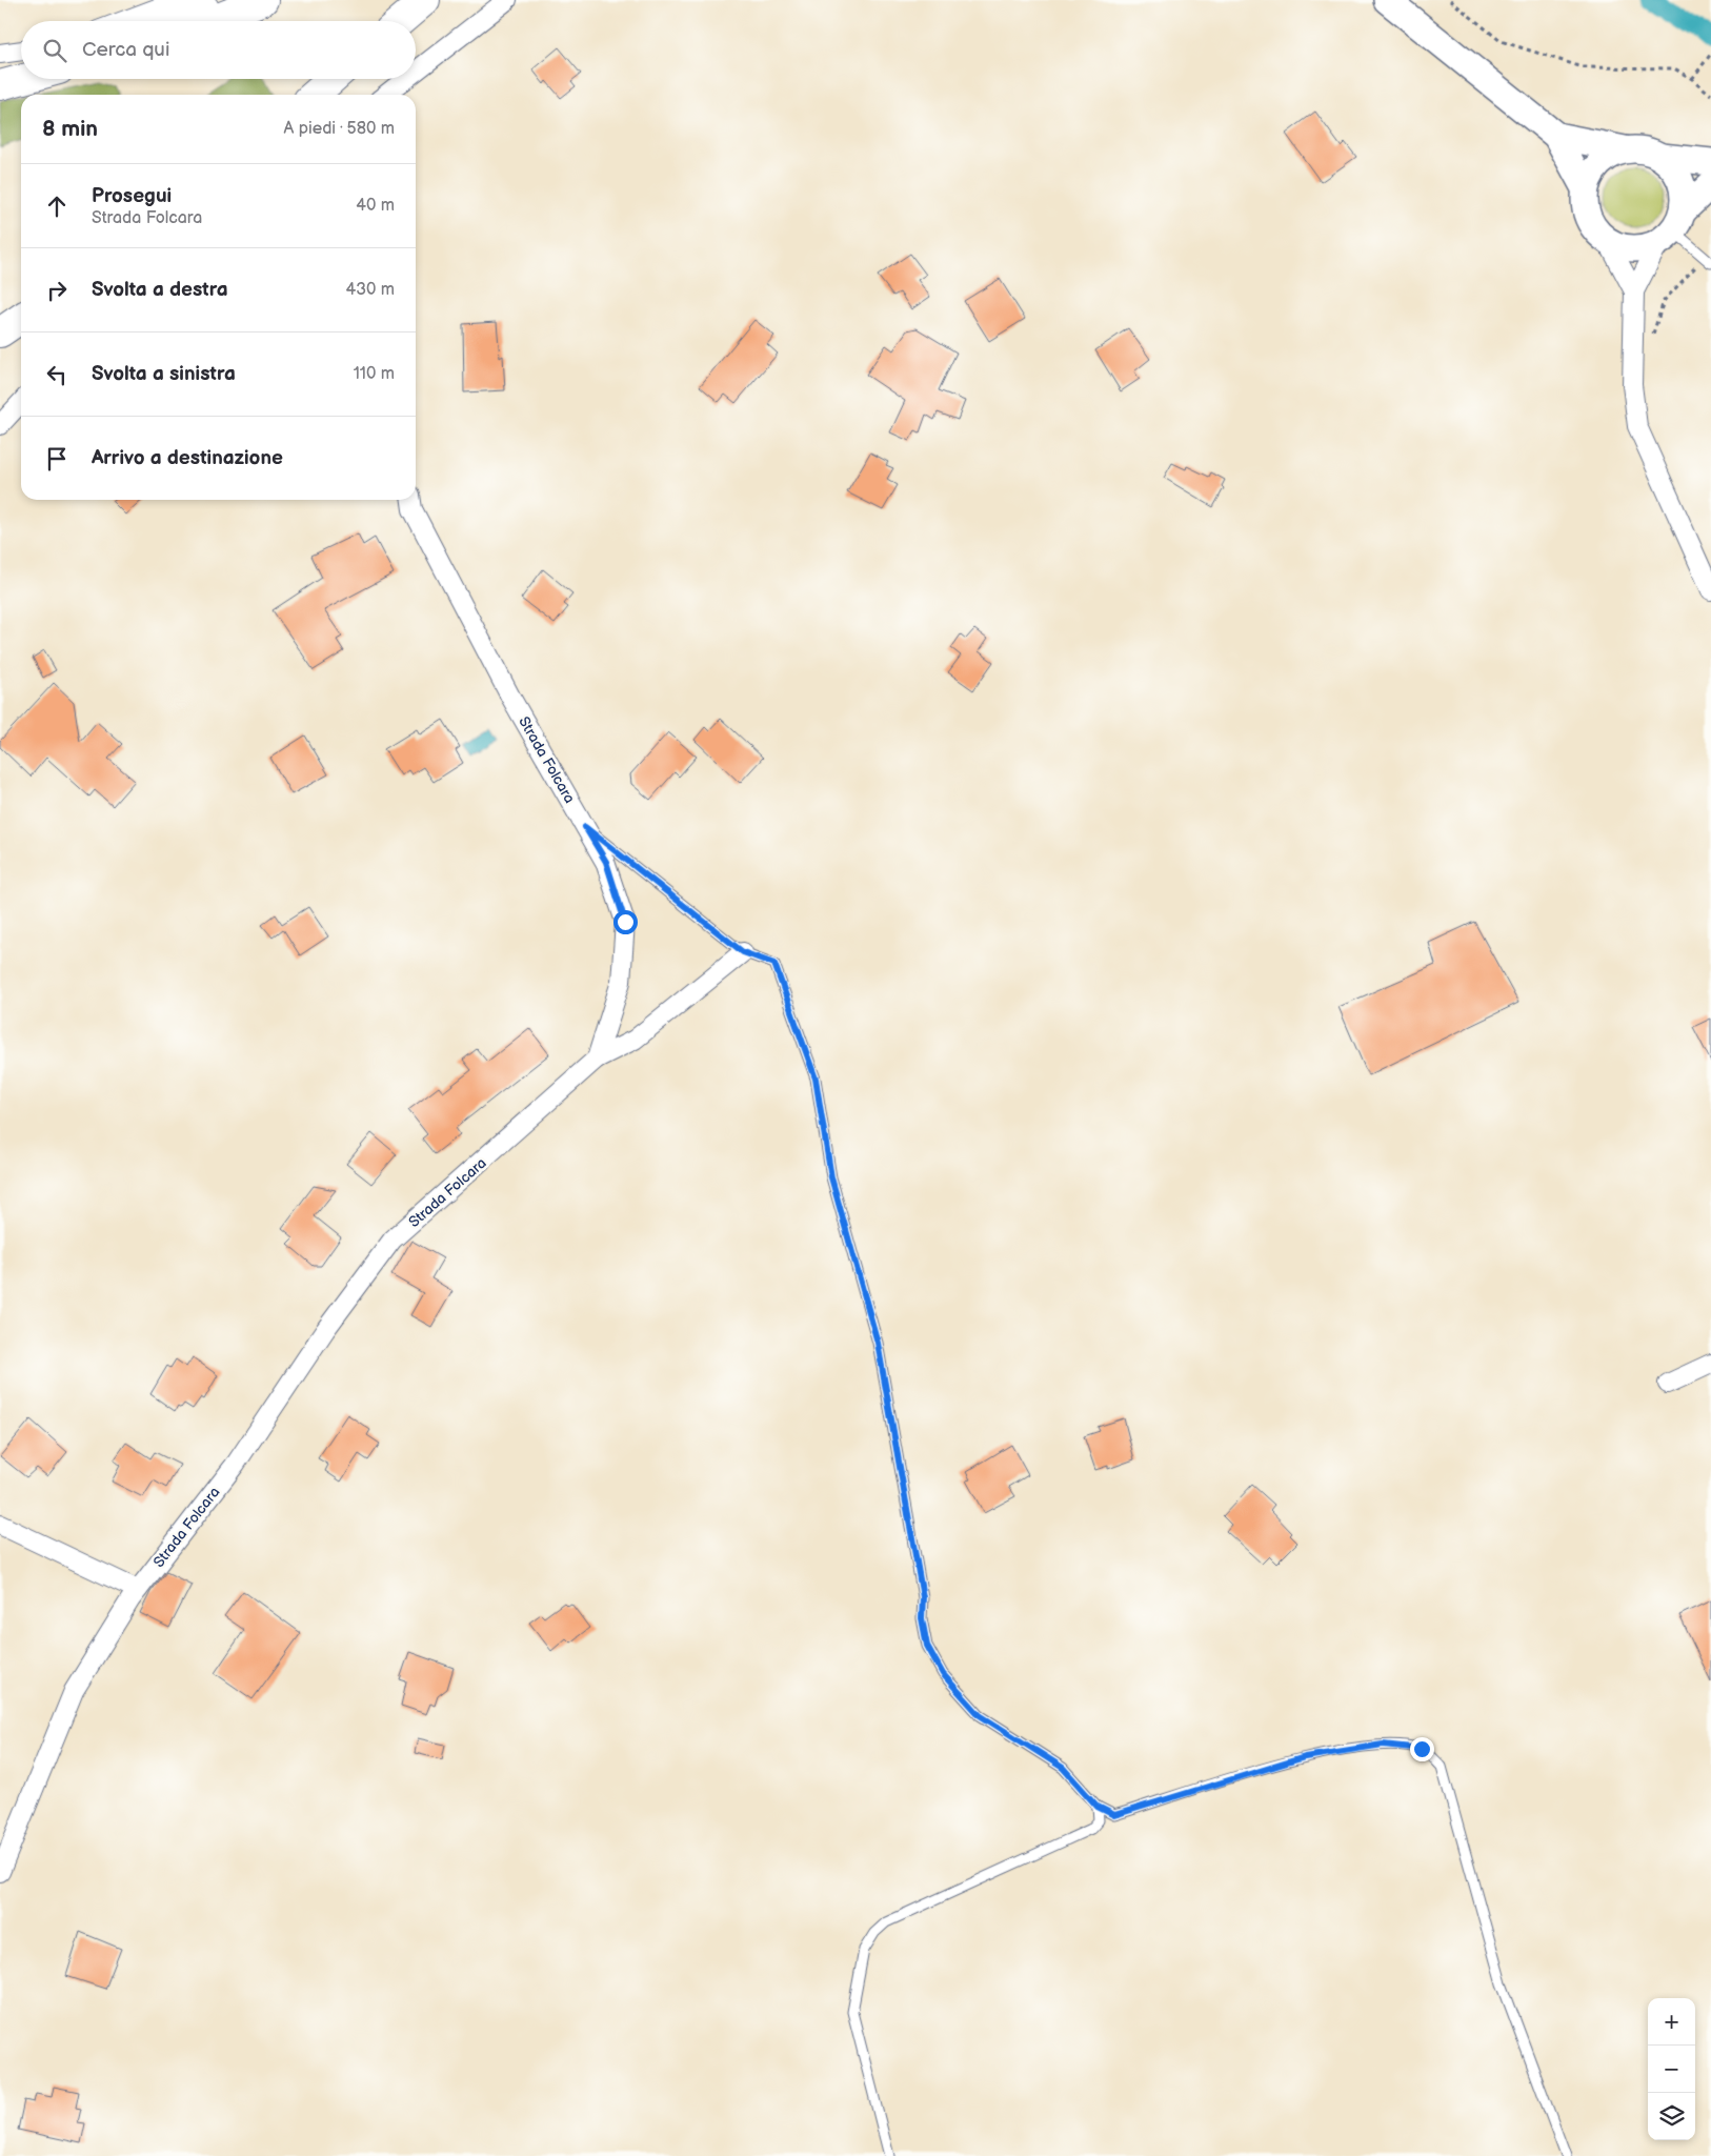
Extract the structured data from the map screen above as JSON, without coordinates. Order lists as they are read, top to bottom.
{
  "streets": {
    "street": ["Strada Folcara"]
  },
  "page": {
    "search": "Cerca qui",
    "heading": ["8 min", "A piedi · 580 m"],
    "list": [
      ["Prosegui", "Strada Folcara", "40 m"],
      ["Svolta a destra", "430 m"],
      ["Svolta a sinistra", "110 m"],
      "Arrivo a destinazione"
    ],
    "map_buttons": ["+", "−"]
  }
}
